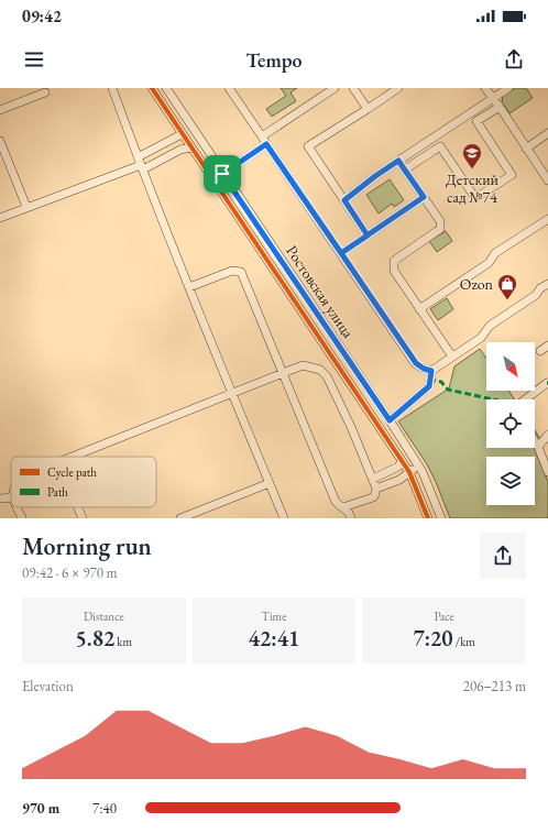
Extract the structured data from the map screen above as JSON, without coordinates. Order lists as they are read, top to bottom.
{
  "streets": {
    "street": ["Ростовская улица"]
  },
  "places": {
    "school or university": ["Детский сад №74"],
    "shop": ["Ozon"]
  },
  "legend": ["Cycle path", "Path"],
  "north": "bottom right",
  "page": {
    "status": "09:42",
    "header": "Tempo",
    "heading": ["Morning run", "09:42 · 6 × 970 m"],
    "stats": [
      ["Distance", "5.82 km"],
      ["Time", "42:41"],
      ["Pace", "7:20 /km"]
    ],
    "chart": ["Elevation", "206–213 m"],
    "list": [
      {
        "name": "970 m",
        "note": "7:40"
      }
    ]
  }
}
